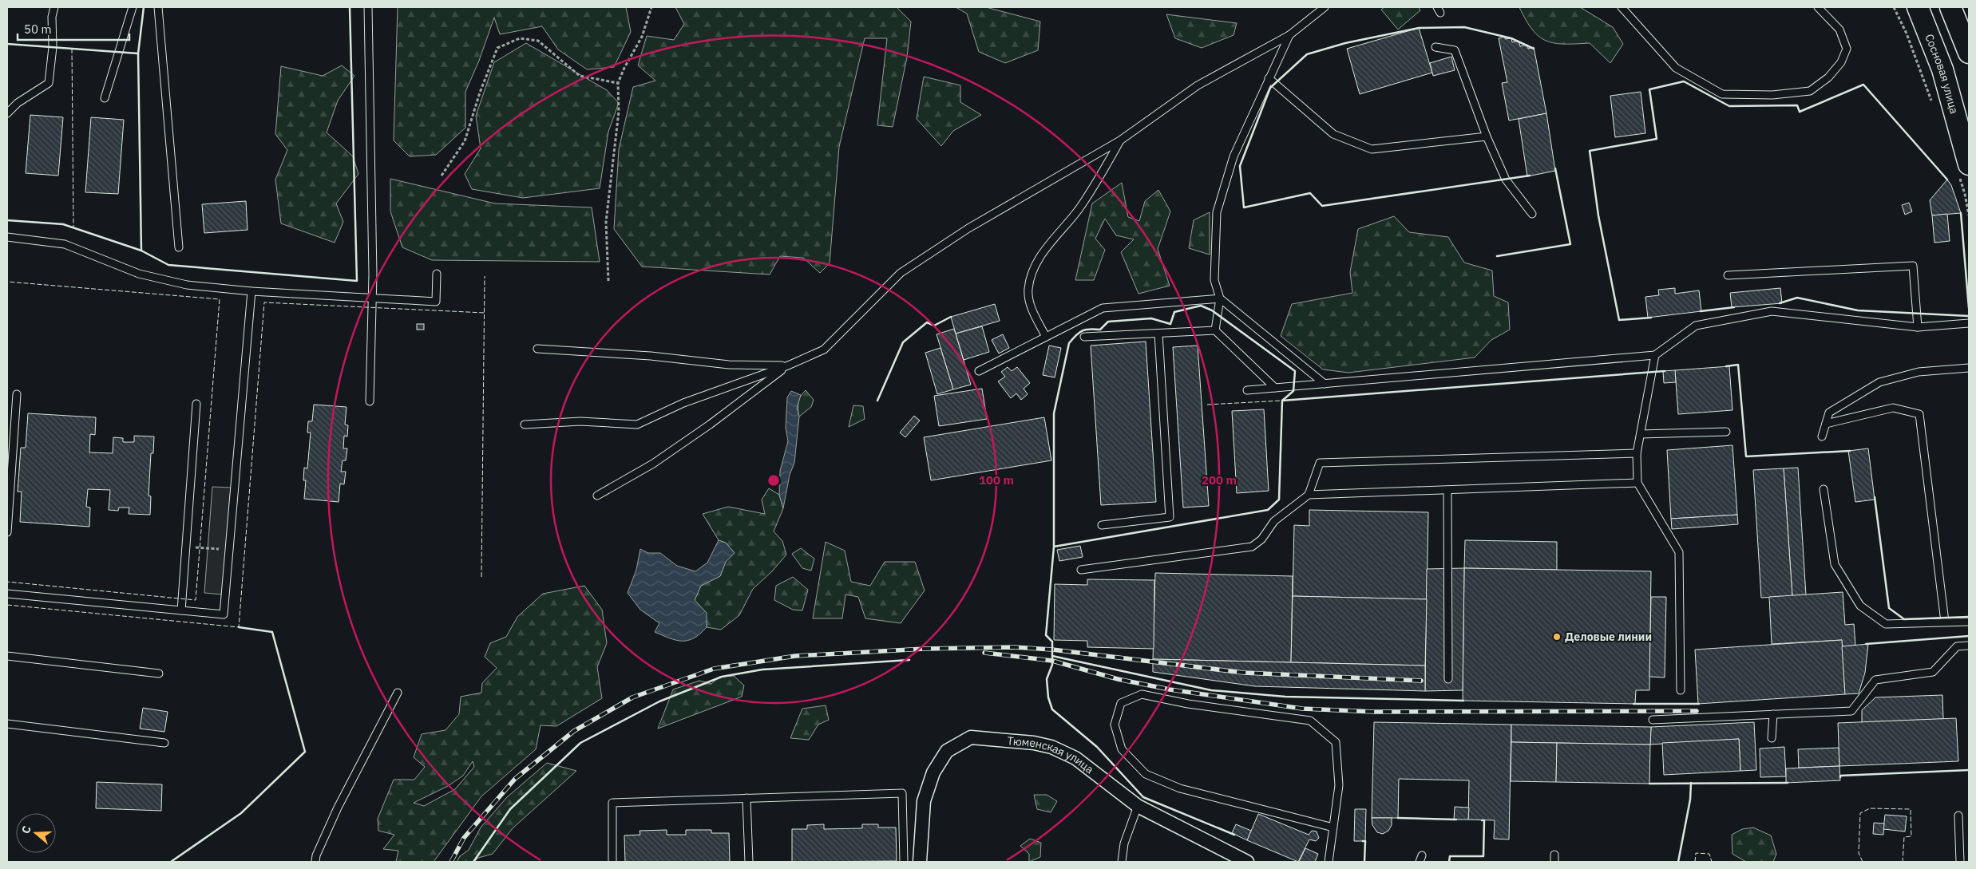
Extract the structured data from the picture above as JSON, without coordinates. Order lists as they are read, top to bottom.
{
  "streets": {
    "main road": ["Сосновая улица"],
    "street": ["Тюменская улица"]
  },
  "places": ["Деловые линии"],
  "scale_bar": "50 m",
  "north": "left",
  "rings": ["100 m", "200 m"]
}
